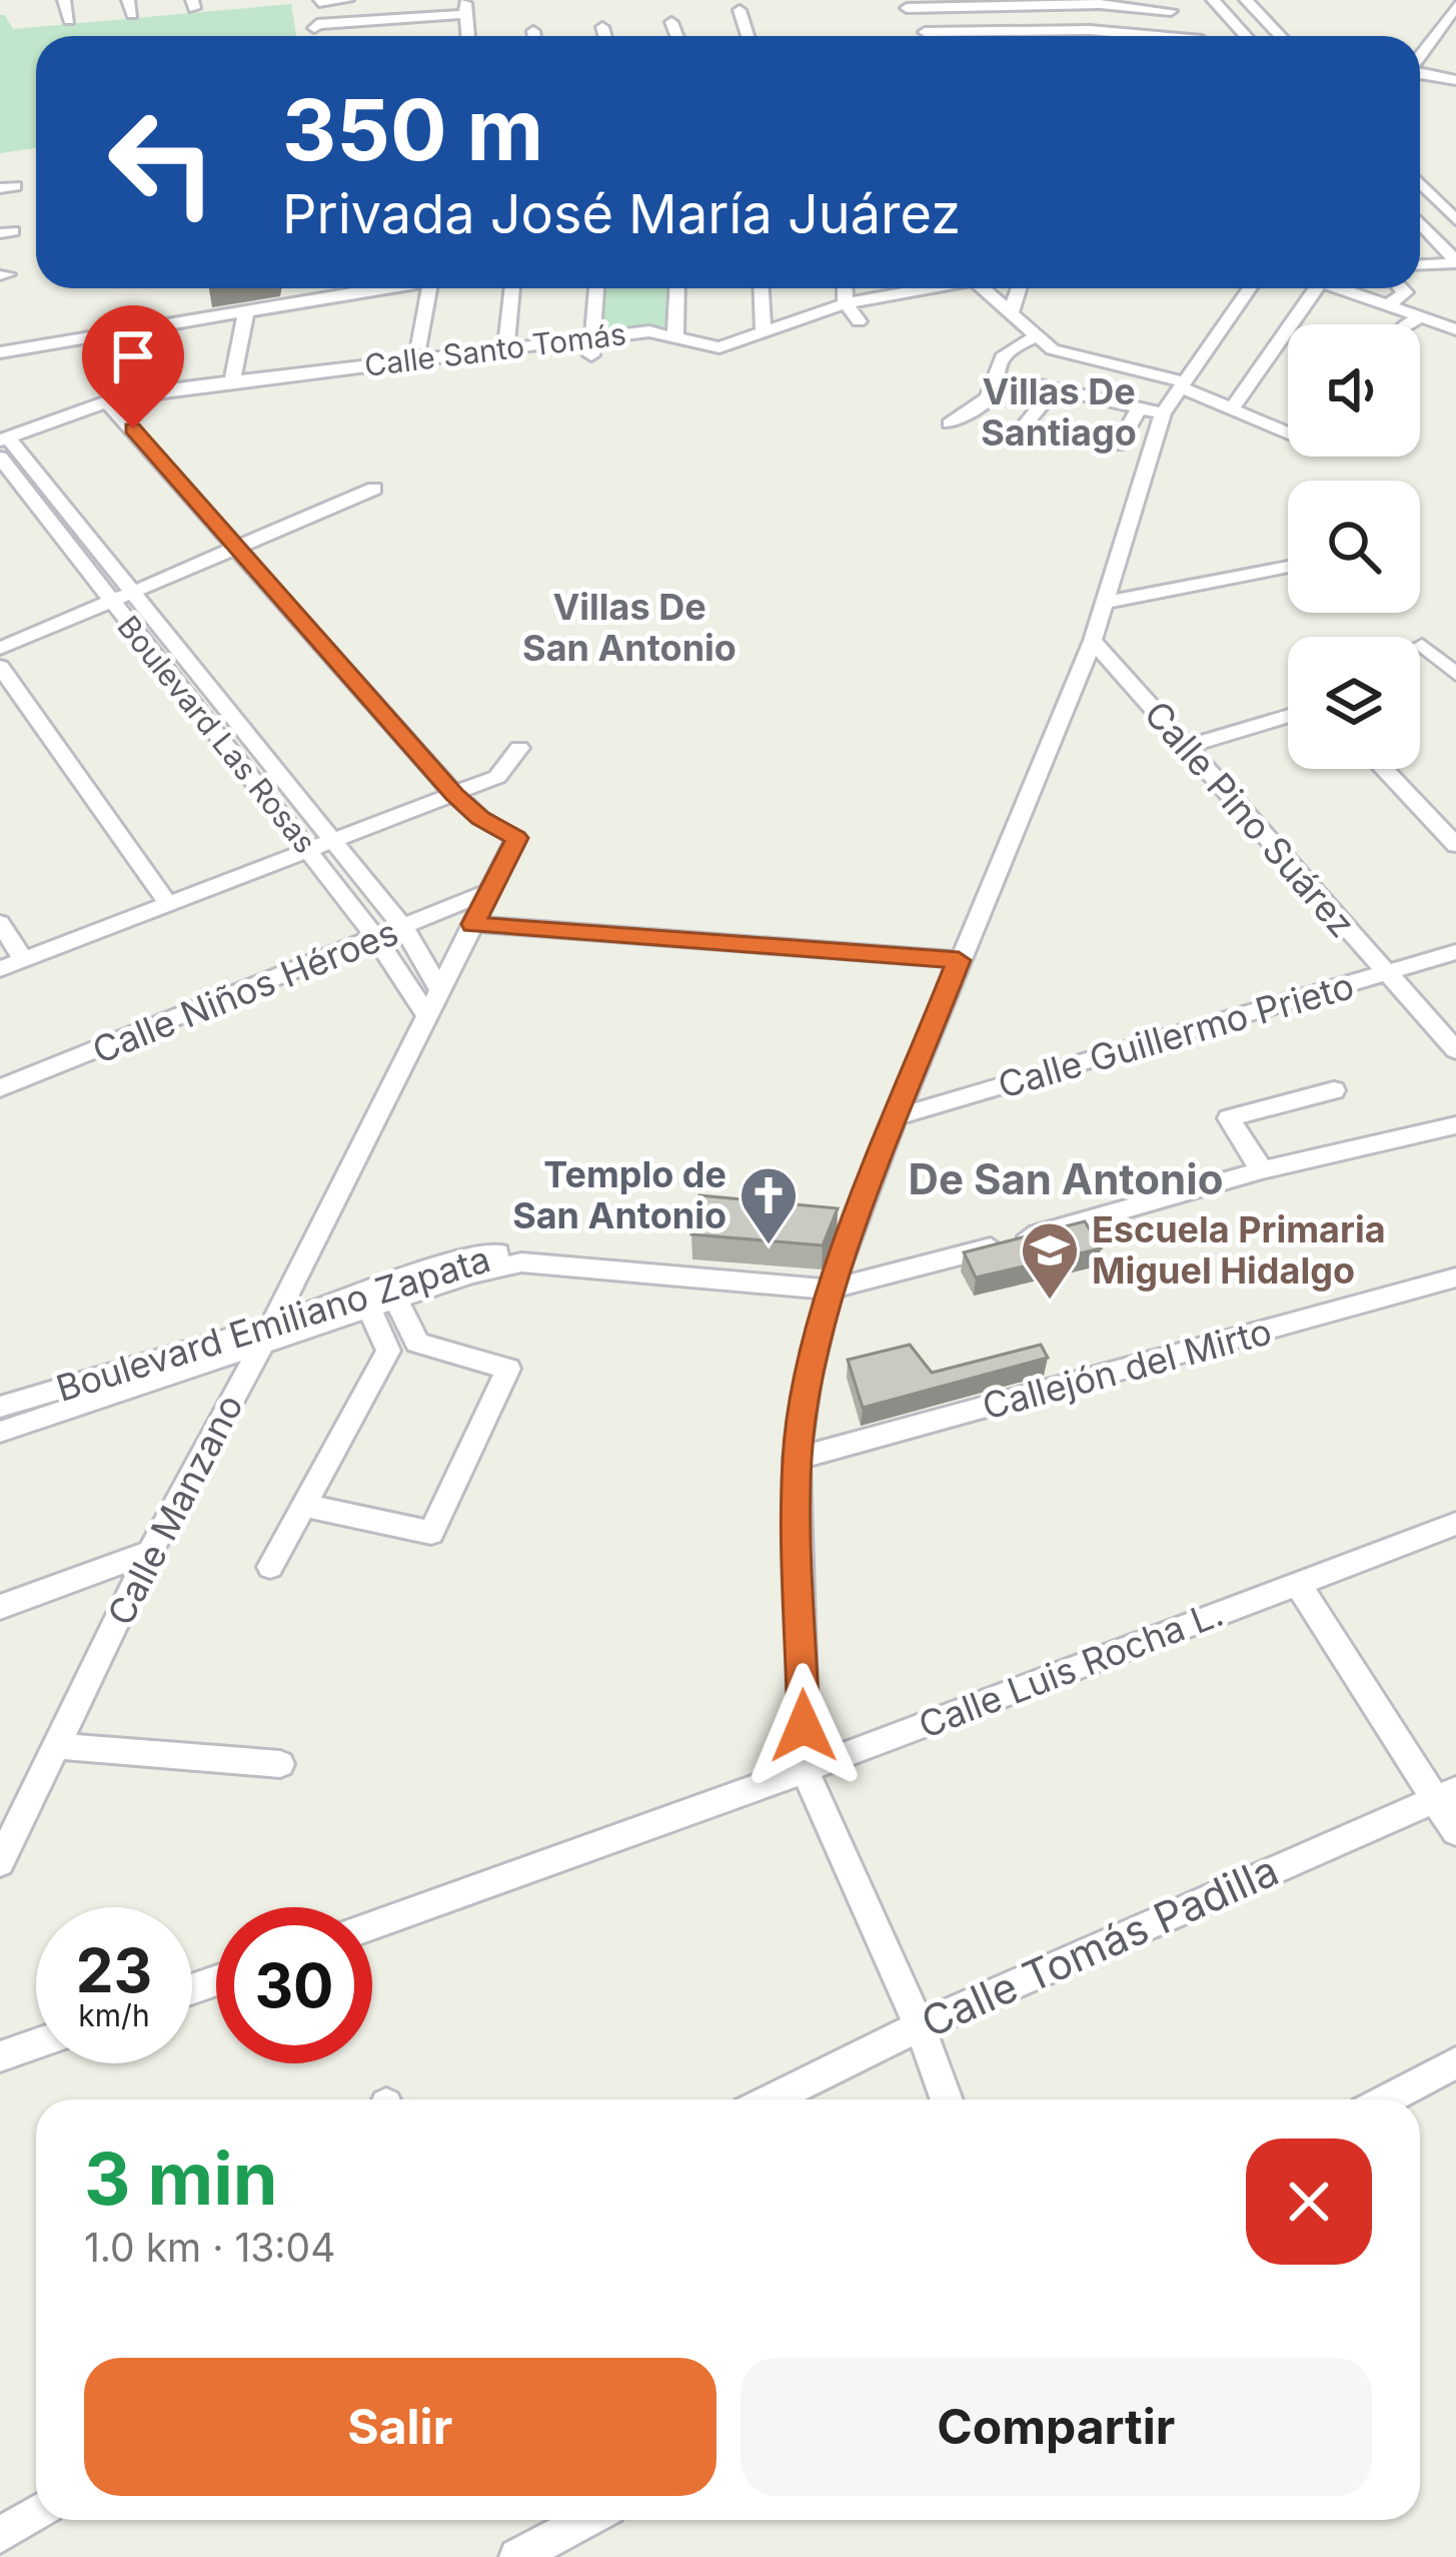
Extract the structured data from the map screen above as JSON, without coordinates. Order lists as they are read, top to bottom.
{
  "streets": {
    "street": [
      "Calle Santo Tomás",
      "Boulevard Las Rosas",
      "Calle Pino Suárez",
      "Calle Niños Héroes",
      "Calle Guillermo Prieto",
      "Boulevard Emiliano Zapata",
      "Callejón del Mirto",
      "Calle Manzano",
      "Calle Luis Rocha L.",
      "Calle Tomás Padilla"
    ]
  },
  "crossings": [
    ["Calle Santo Tomás", "Boulevard Las Rosas"],
    ["Boulevard Las Rosas", "Calle Niños Héroes"],
    ["Boulevard Las Rosas", "Calle Manzano"],
    ["Calle Pino Suárez", "Calle Guillermo Prieto"],
    ["Calle Niños Héroes", "Calle Manzano"],
    ["Boulevard Emiliano Zapata", "Calle Manzano"]
  ],
  "districts": ["Villas De Santiago", "Villas De San Antonio", "De San Antonio"],
  "places": {
    "church": ["Templo de San Antonio"],
    "school or university": ["Escuela Primaria Miguel Hidalgo"]
  },
  "page": {
    "turn": ["350 m", "Privada José María Juárez"],
    "speed": "23 km/h",
    "limit": "30",
    "heading": ["3 min", "1.0 km · 13:04"],
    "buttons": ["Salir", "Compartir"]
  }
}
